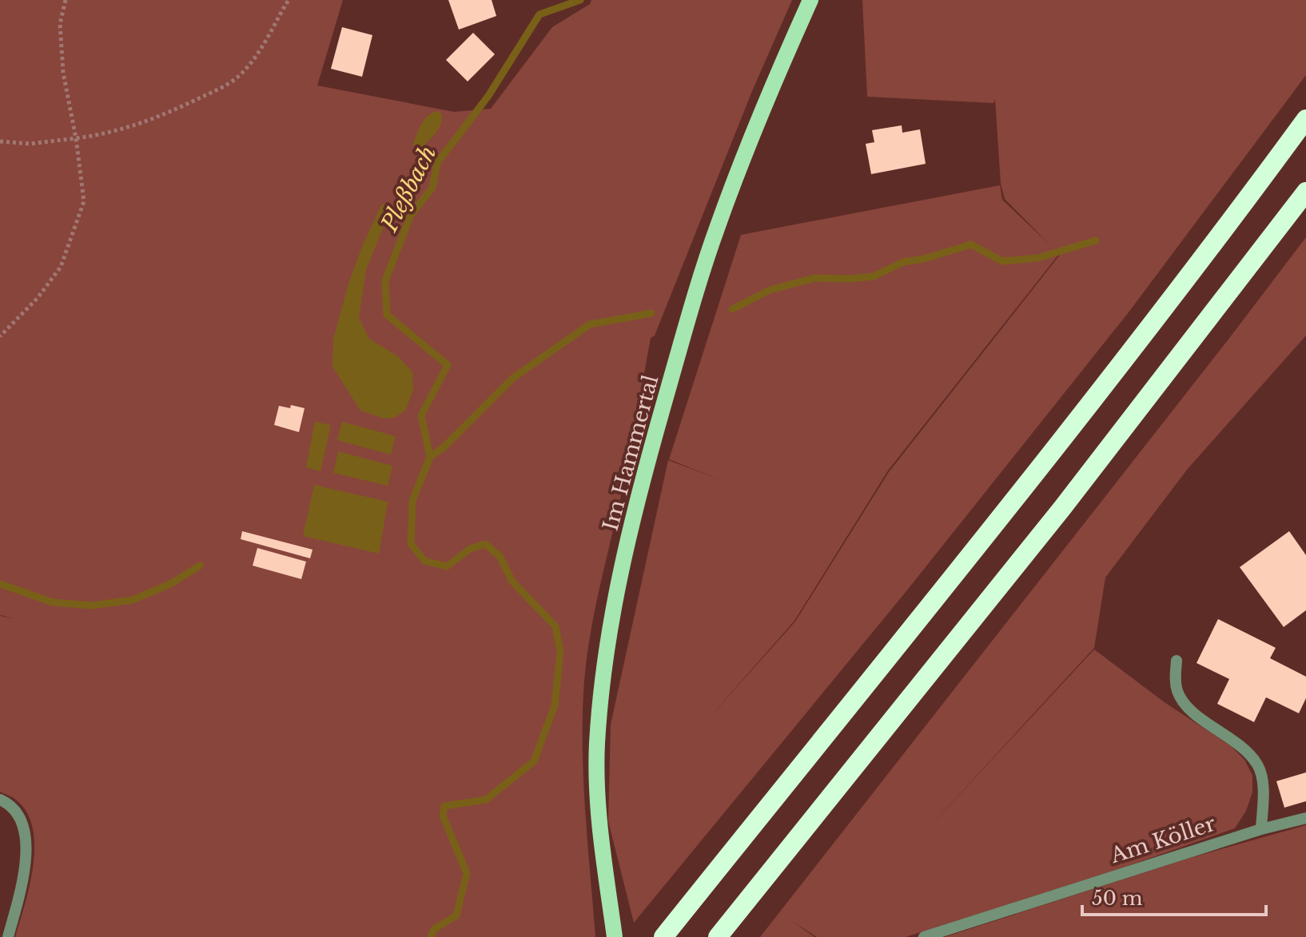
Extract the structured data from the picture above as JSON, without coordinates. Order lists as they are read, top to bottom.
{
  "streets": {
    "main road": ["Im Hammertal"],
    "street": ["Am Köller"]
  },
  "water": ["Pleßbach"],
  "scale_bar": "50 m"
}
